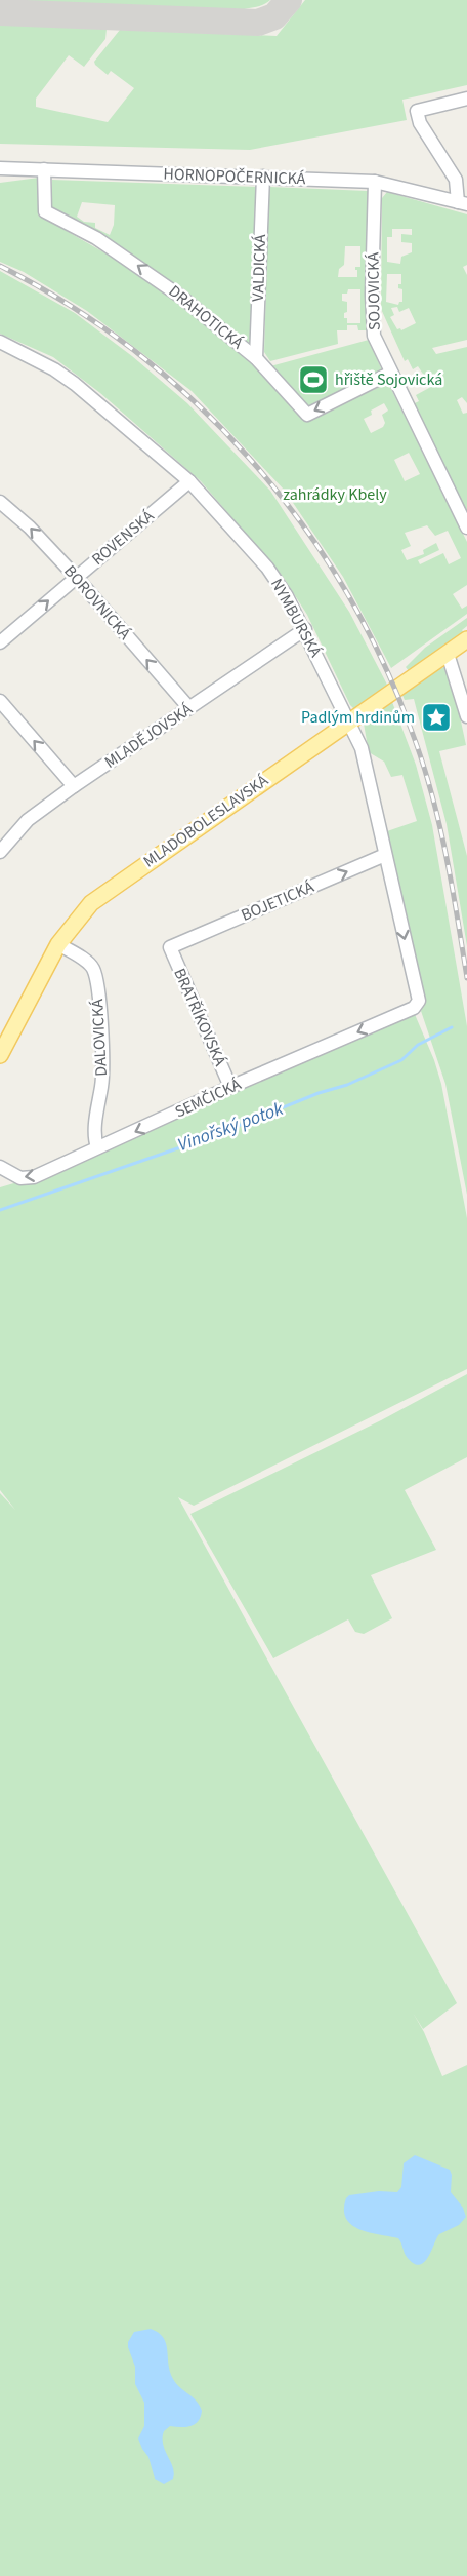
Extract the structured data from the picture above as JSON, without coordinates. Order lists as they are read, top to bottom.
{
  "streets": {
    "main road": ["MLADOBOLESLAVSKÁ"],
    "street": [
      "HORNOPOČERNICKÁ",
      "VALDICKÁ",
      "SOJOVICKÁ",
      "DRAHOTICKÁ",
      "ROVENSKÁ",
      "BOROVNICKÁ",
      "NYMBURSKÁ",
      "MLADĚJOVSKÁ",
      "BOJETICKÁ",
      "BRATŘÍKOVSKÁ",
      "DALOVICKÁ",
      "SEMČICKÁ"
    ]
  },
  "crossings": [
    ["HORNOPOČERNICKÁ", "VALDICKÁ"],
    ["HORNOPOČERNICKÁ", "SOJOVICKÁ"],
    ["HORNOPOČERNICKÁ", "DRAHOTICKÁ"],
    ["VALDICKÁ", "DRAHOTICKÁ"],
    ["SOJOVICKÁ", "DRAHOTICKÁ"],
    ["ROVENSKÁ", "BOROVNICKÁ"],
    ["ROVENSKÁ", "NYMBURSKÁ"],
    ["BOROVNICKÁ", "MLADĚJOVSKÁ"],
    ["NYMBURSKÁ", "MLADĚJOVSKÁ"],
    ["NYMBURSKÁ", "MLADOBOLESLAVSKÁ"],
    ["NYMBURSKÁ", "BOJETICKÁ"],
    ["NYMBURSKÁ", "SEMČICKÁ"],
    ["MLADOBOLESLAVSKÁ", "DALOVICKÁ"],
    ["BOJETICKÁ", "BRATŘÍKOVSKÁ"],
    ["BRATŘÍKOVSKÁ", "SEMČICKÁ"],
    ["DALOVICKÁ", "SEMČICKÁ"]
  ],
  "one_way": [
    "DRAHOTICKÁ",
    "ROVENSKÁ",
    "BOROVNICKÁ",
    "BOJETICKÁ",
    "SEMČICKÁ"
  ],
  "water": ["Vinořský potok"],
  "parks": ["zahrádky Kbely"],
  "places": {
    "sports": ["hřiště Sojovická"],
    "place": ["Padlým hrdinům"]
  }
}
